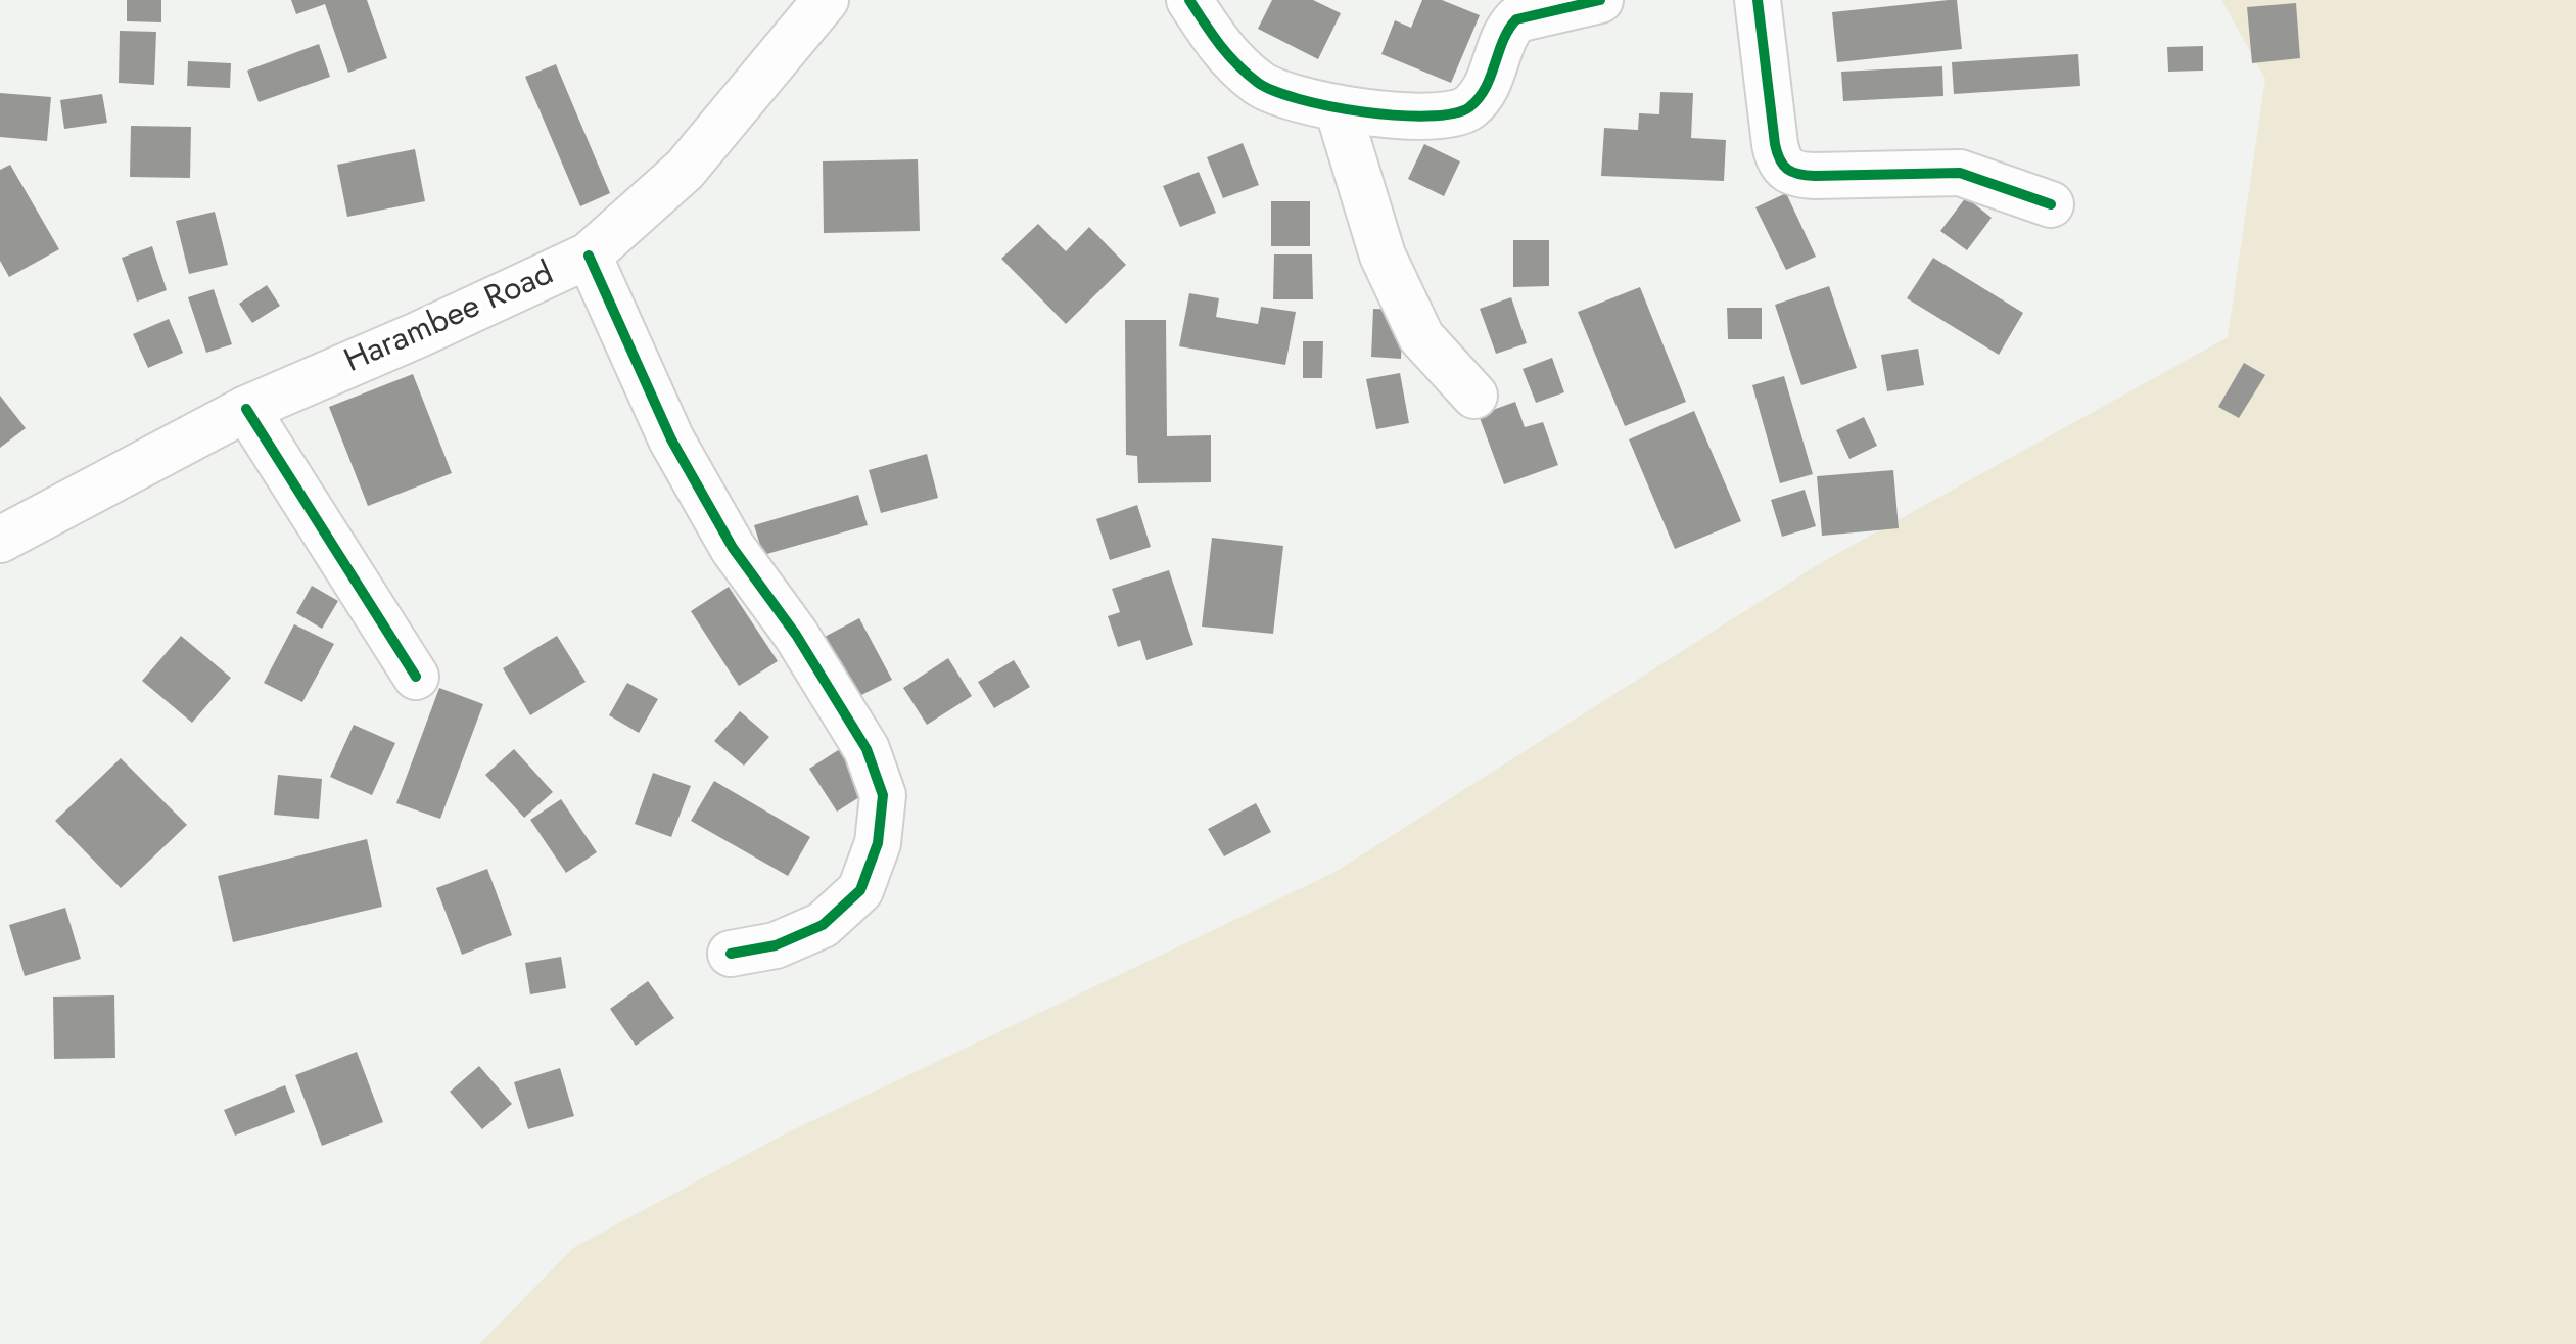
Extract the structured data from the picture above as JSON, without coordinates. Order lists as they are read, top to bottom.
{
  "streets": {
    "street": ["Harambee Road"]
  }
}
